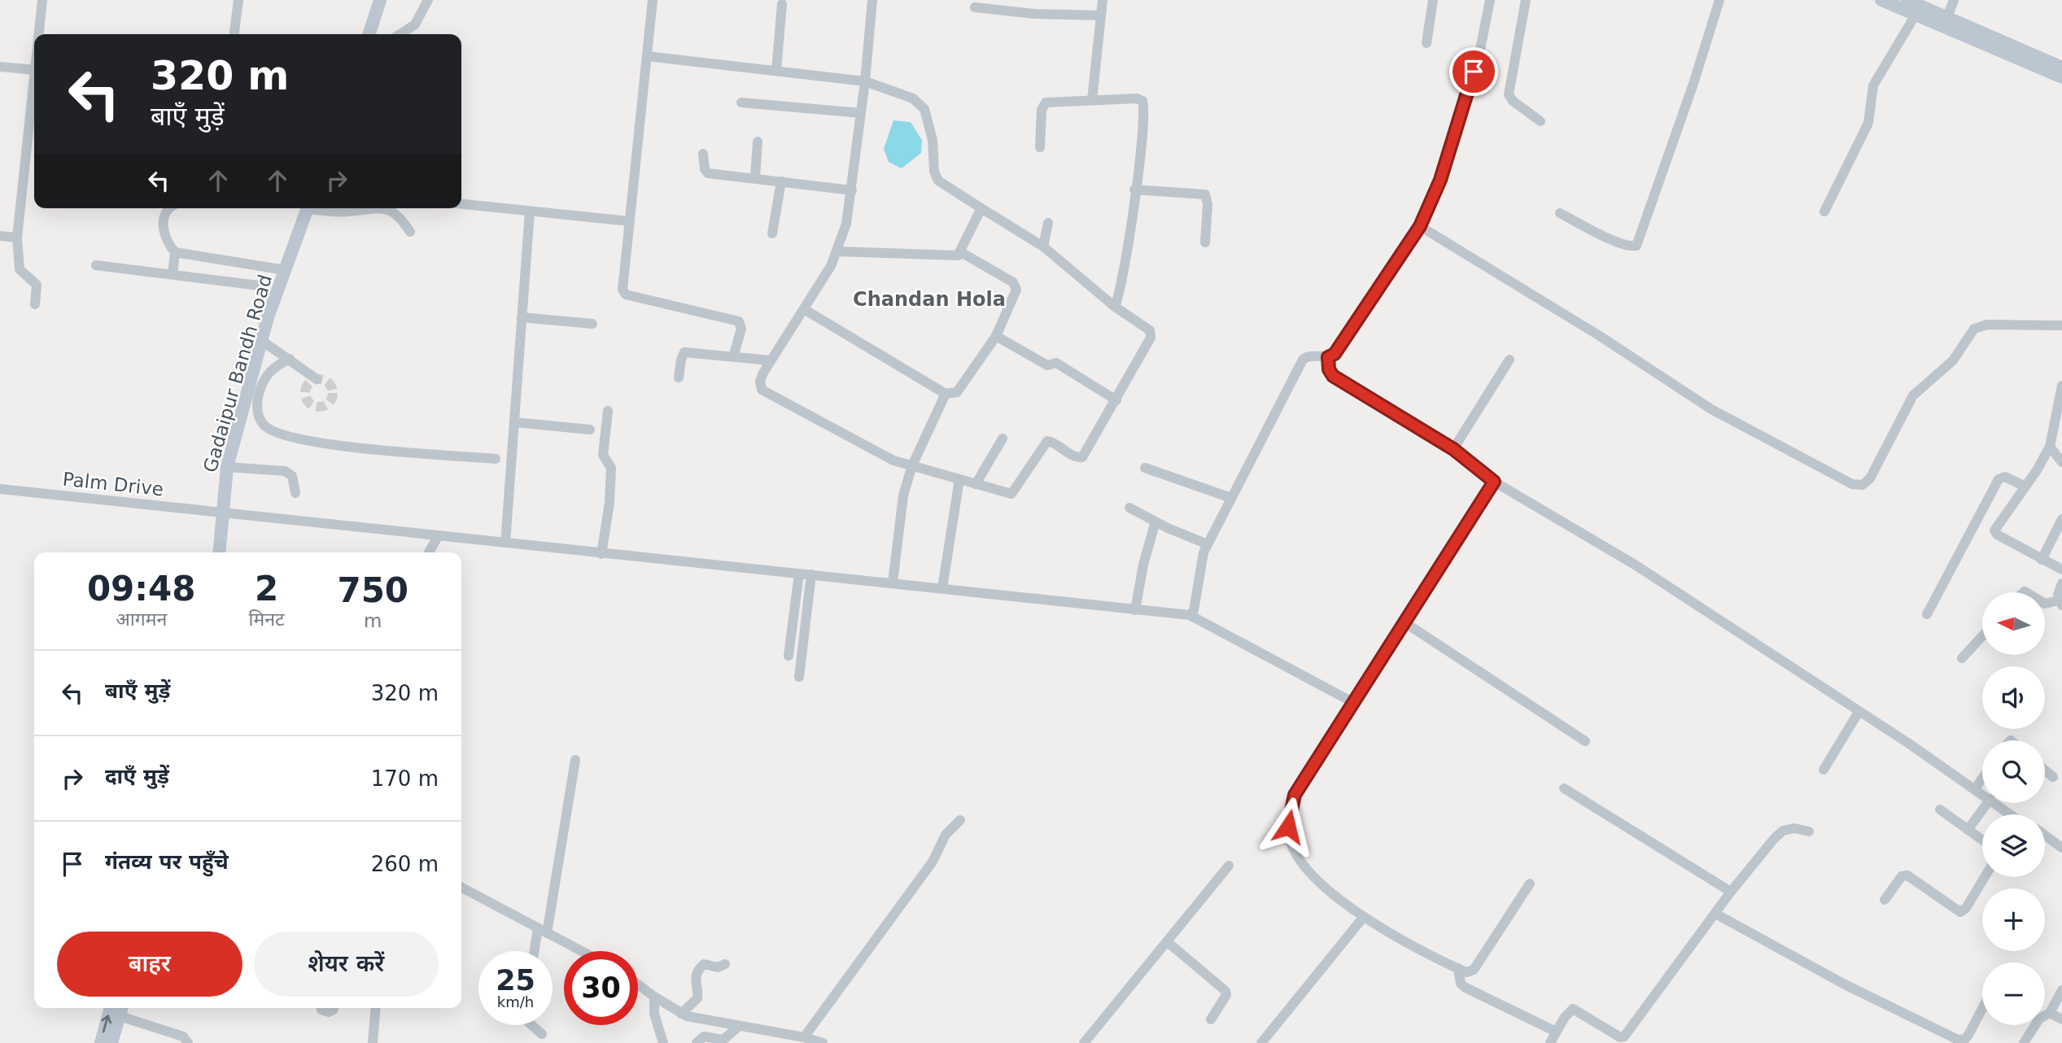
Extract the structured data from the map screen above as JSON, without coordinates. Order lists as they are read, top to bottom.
{
  "streets": {
    "street": ["Gadaipur Bandh Road", "Palm Drive"]
  },
  "crossings": [
    ["Gadaipur Bandh Road", "Palm Drive"]
  ],
  "districts": ["Chandan Hola"],
  "north": "left",
  "page": {
    "turn": ["320 m", "बाएँ मुड़ें"],
    "eta": [
      "09:48",
      "आगमन",
      "2",
      "मिनट",
      "750",
      "m"
    ],
    "map_buttons": ["+", "−"],
    "list": [
      {
        "name": "बाएँ मुड़ें",
        "value": "320 m"
      },
      {
        "name": "दाएँ मुड़ें",
        "value": "170 m"
      },
      {
        "name": "गंतव्य पर पहुँचे",
        "value": "260 m"
      }
    ],
    "buttons": ["बाहर", "शेयर करें"],
    "speed": "25 km/h",
    "limit": "30"
  }
}
